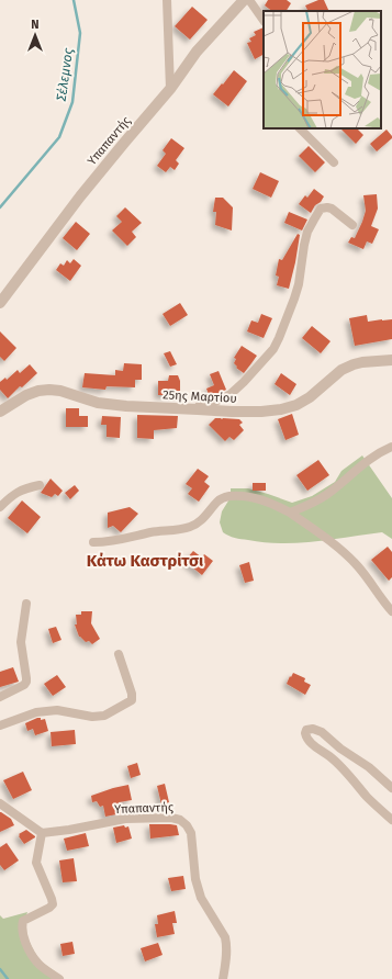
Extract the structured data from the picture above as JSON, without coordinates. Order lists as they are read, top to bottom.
{
  "streets": {
    "street": ["Υπαπαντής", "25ης Μαρτίου"]
  },
  "districts": ["Κάτω Καστρίτσι"],
  "water": ["Σέλεμνος"],
  "north": "top"
}
